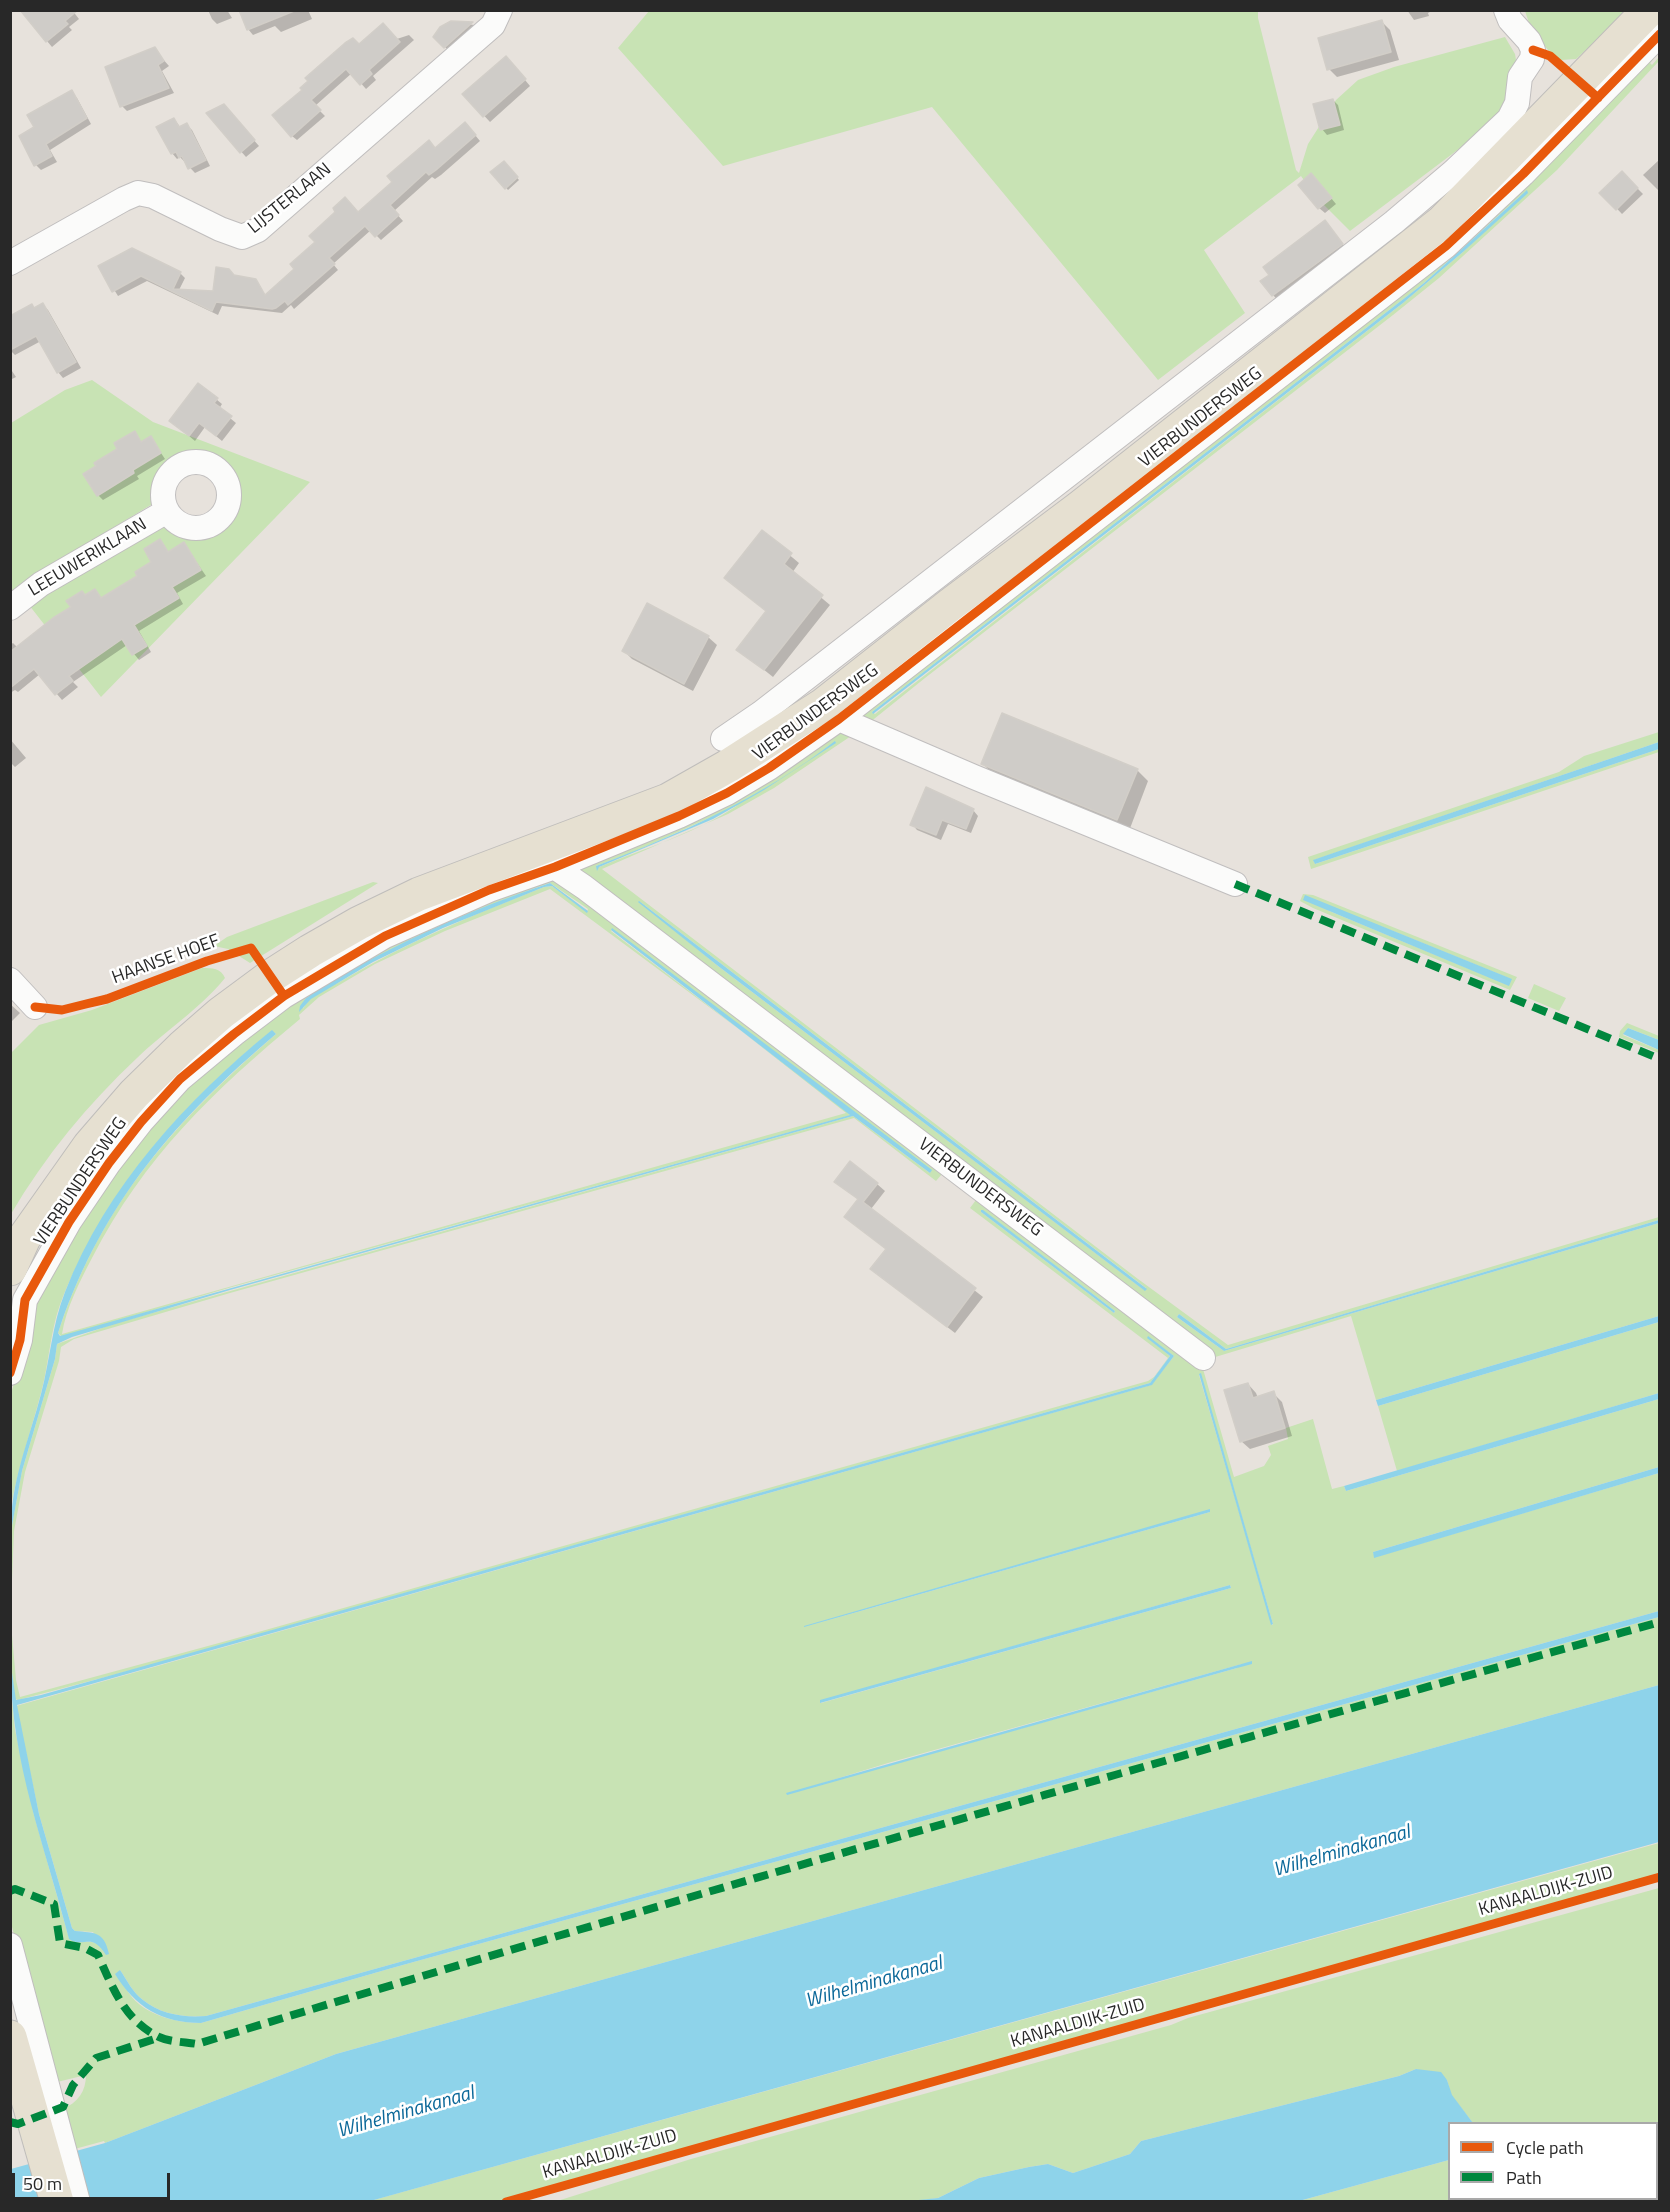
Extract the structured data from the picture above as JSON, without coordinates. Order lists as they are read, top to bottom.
{
  "streets": {
    "main road": ["VIERBUNDERSWEG"],
    "street": ["LIJSTERLAAN", "LEEUWERIKLAAN"],
    "cycle path": ["HAANSE HOEF", "KANAALDIJK-ZUID"]
  },
  "water": ["Wilhelminakanaal"],
  "legend": ["Cycle path", "Path"],
  "scale_bar": "50 m"
}
